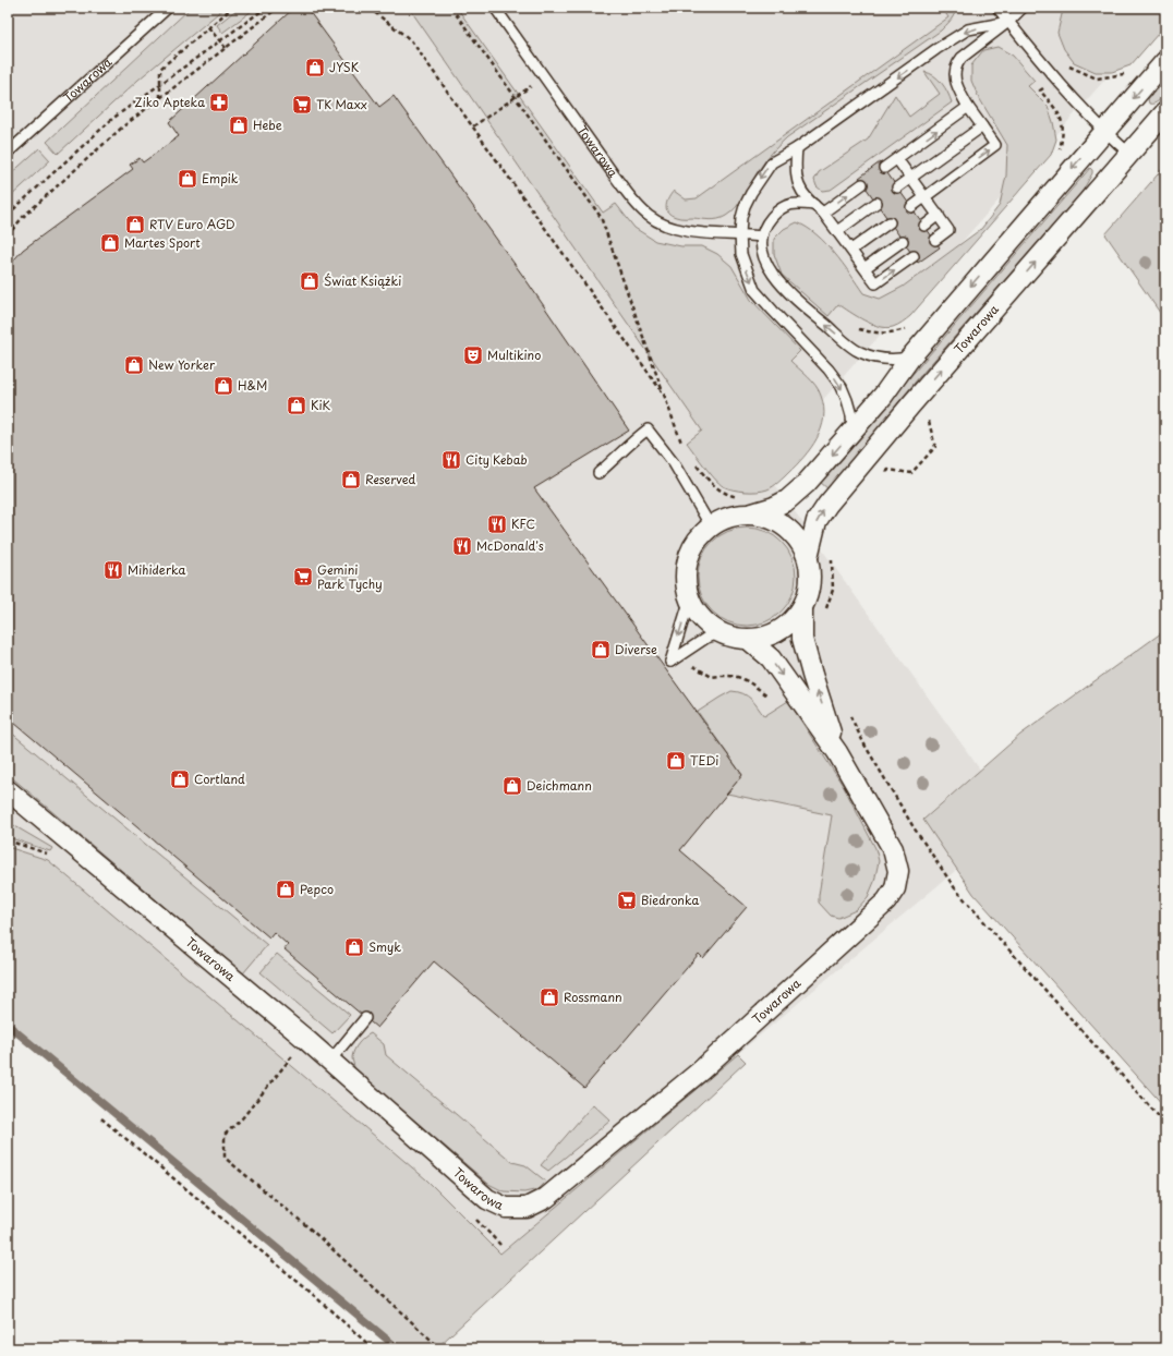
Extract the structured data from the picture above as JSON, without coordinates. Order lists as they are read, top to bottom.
{
  "streets": {
    "street": ["Towarowa"]
  },
  "places": {
    "shop": [
      "JYSK",
      "Hebe",
      "Empik",
      "RTV Euro AGD",
      "Martes Sport",
      "Świat Książki",
      "New Yorker",
      "H&M",
      "KiK",
      "Reserved",
      "Diverse",
      "TEDi",
      "Cortland",
      "Deichmann",
      "Pepco",
      "Smyk",
      "Rossmann"
    ],
    "pharmacy": ["Ziko Apteka"],
    "supermarket": ["TK Maxx", "Gemini Park Tychy", "Biedronka"],
    "theatre": ["Multikino"],
    "restaurant": [
      "City Kebab",
      "KFC",
      "McDonald's",
      "Mihiderka"
    ]
  }
}
